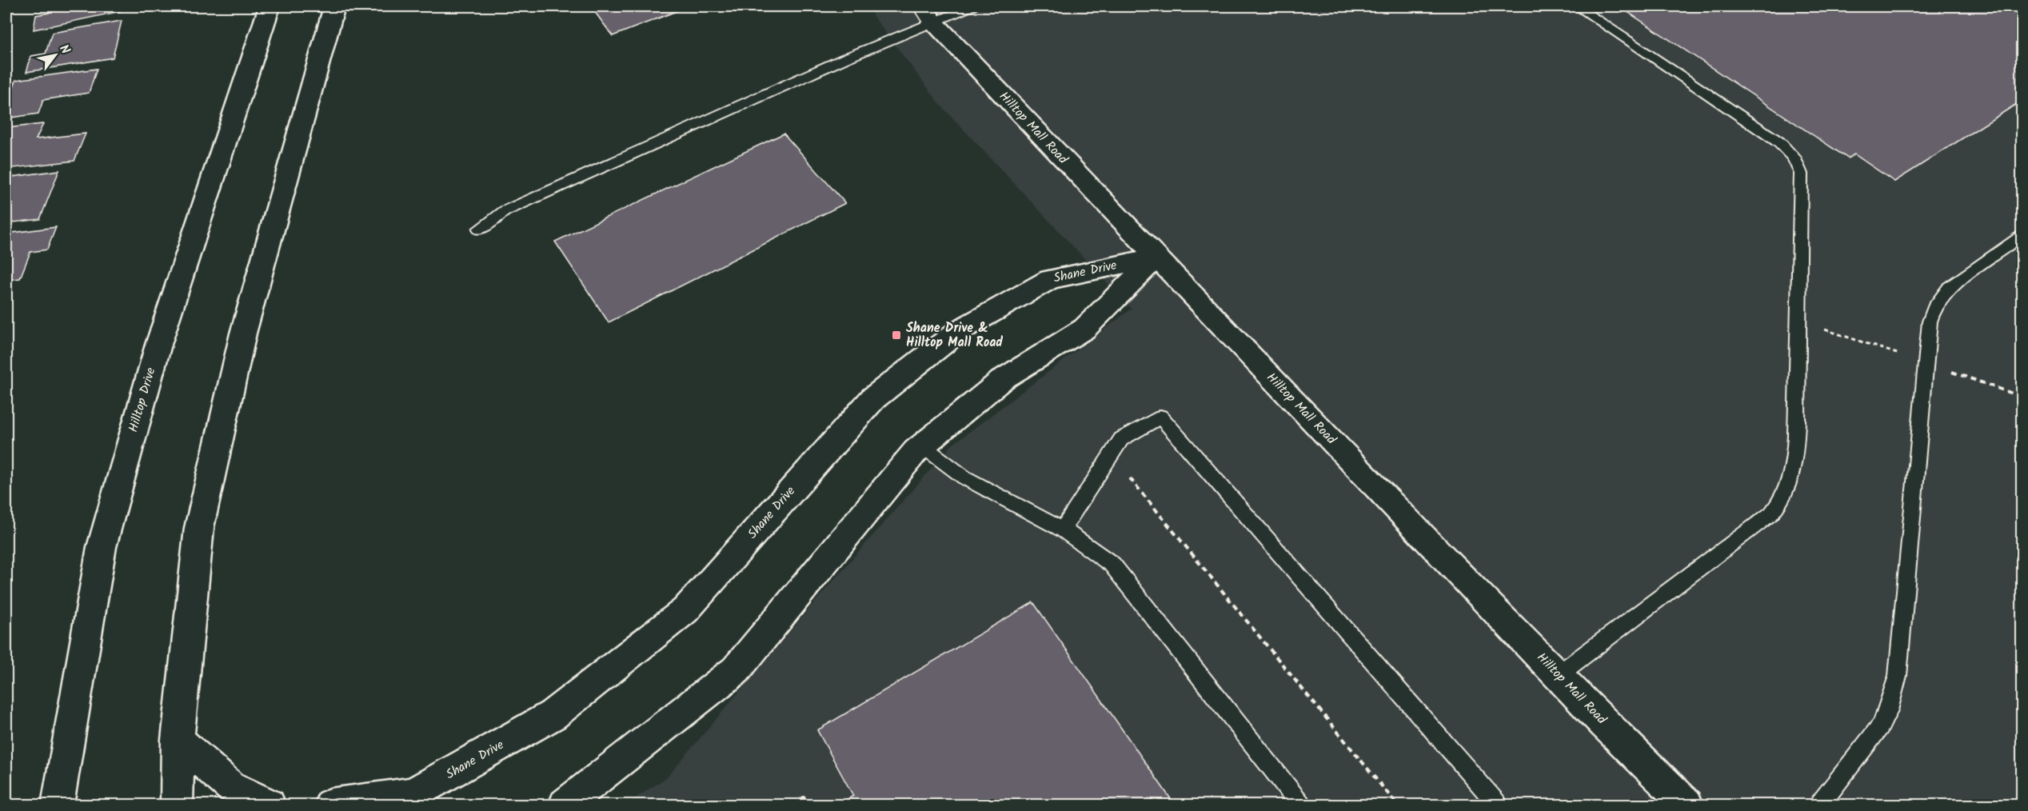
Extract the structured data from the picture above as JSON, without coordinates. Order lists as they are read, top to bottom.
{
  "streets": {
    "street": ["Hilltop Mall Road", "Shane Drive", "Hilltop Drive"]
  },
  "crossings": [
    ["Hilltop Mall Road", "Shane Drive"]
  ],
  "places": {
    "transit": ["Shane Drive & Hilltop Mall Road"]
  },
  "north": "top right"
}
